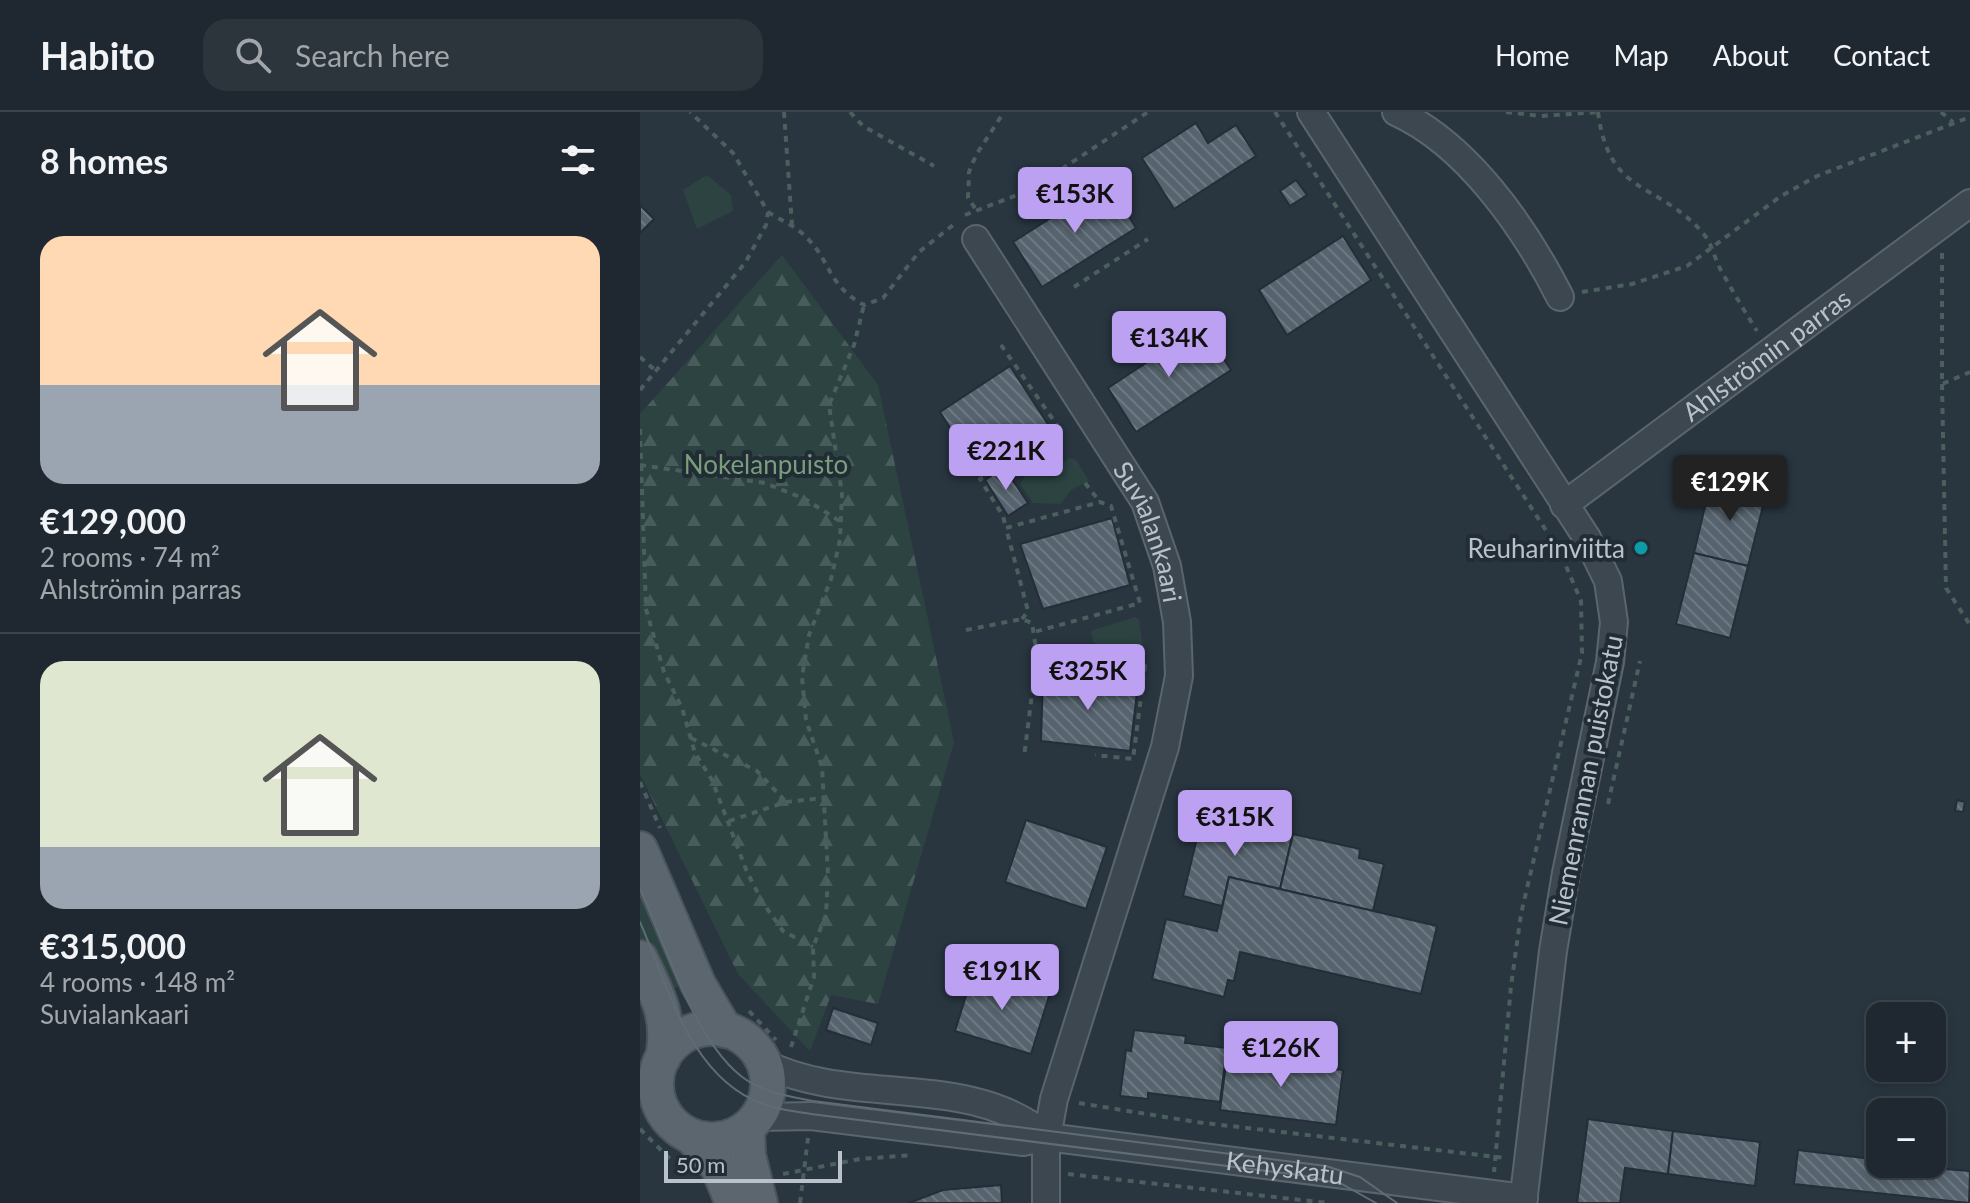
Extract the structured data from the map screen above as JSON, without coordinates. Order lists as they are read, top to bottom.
{
  "streets": {
    "street": [
      "Ahlströmin parras",
      "Suvialankaari",
      "Niemenrannan puistokatu",
      "Kehyskatu"
    ]
  },
  "crossings": [
    ["Ahlströmin parras", "Niemenrannan puistokatu"],
    ["Suvialankaari", "Kehyskatu"],
    ["Niemenrannan puistokatu", "Kehyskatu"]
  ],
  "parks": ["Nokelanpuisto"],
  "places": ["Reuharinviitta"],
  "scale_bar": "50 m",
  "page": {
    "header": "Habito",
    "search": "Search here",
    "nav": [
      "Home",
      "Map",
      "About",
      "Contact"
    ],
    "heading": "8 homes",
    "price": [
      "€153K",
      "€134K",
      "€221K",
      "€129K",
      "€325K",
      "€315K",
      "€191K",
      "€126K"
    ],
    "list": [
      {
        "name": "€129,000",
        "note": "2 rooms · 74 m² · Ahlströmin parras"
      },
      {
        "name": "€315,000",
        "note": "4 rooms · 148 m² · Suvialankaari"
      }
    ],
    "map_buttons": ["+", "−"],
    "scale": "50 m"
  }
}
